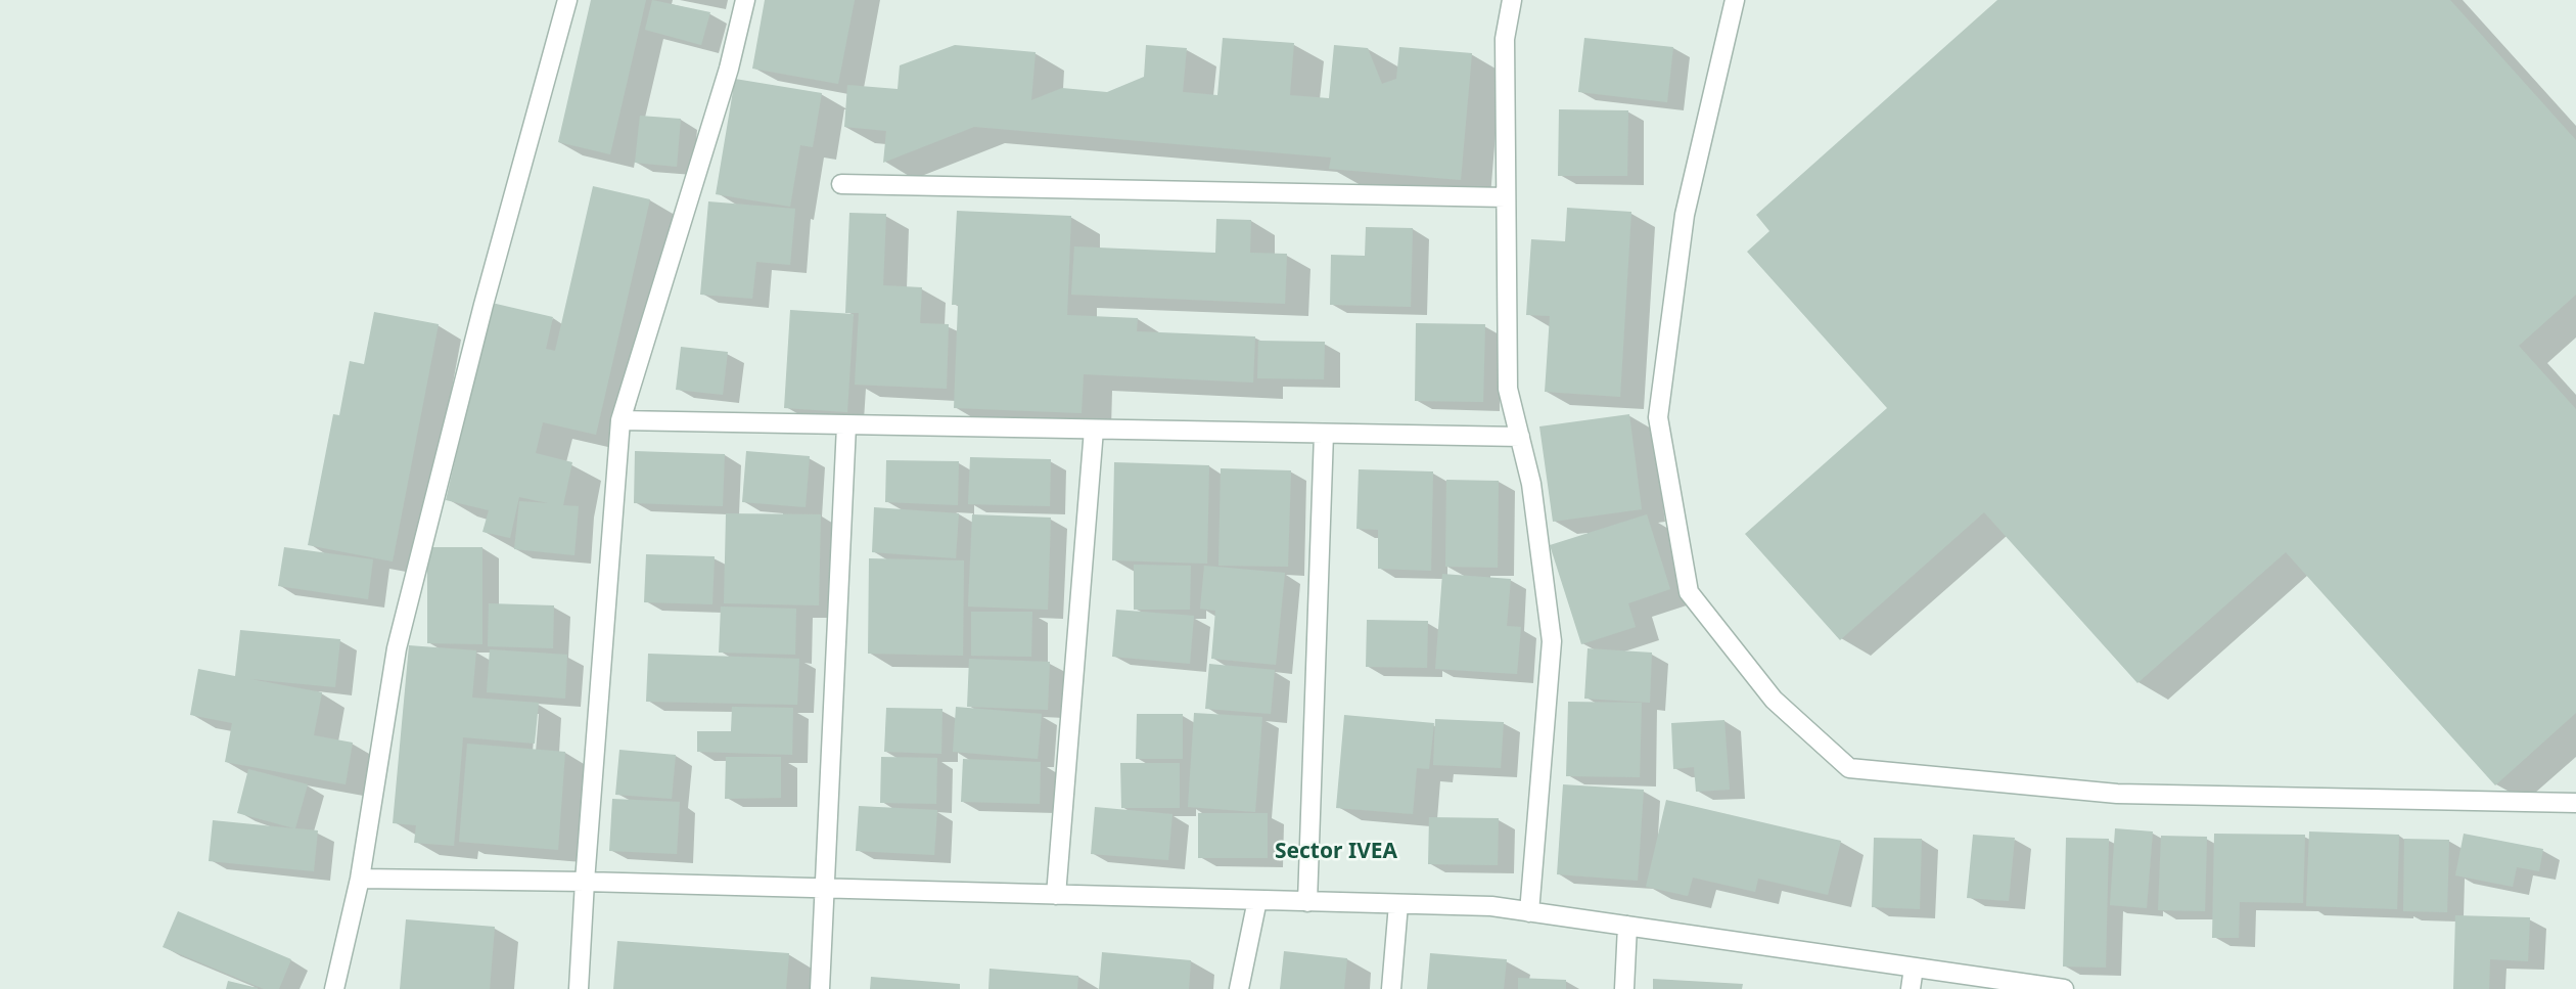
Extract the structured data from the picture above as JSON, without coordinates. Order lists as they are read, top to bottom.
{
  "districts": ["Sector IVEA"]
}
